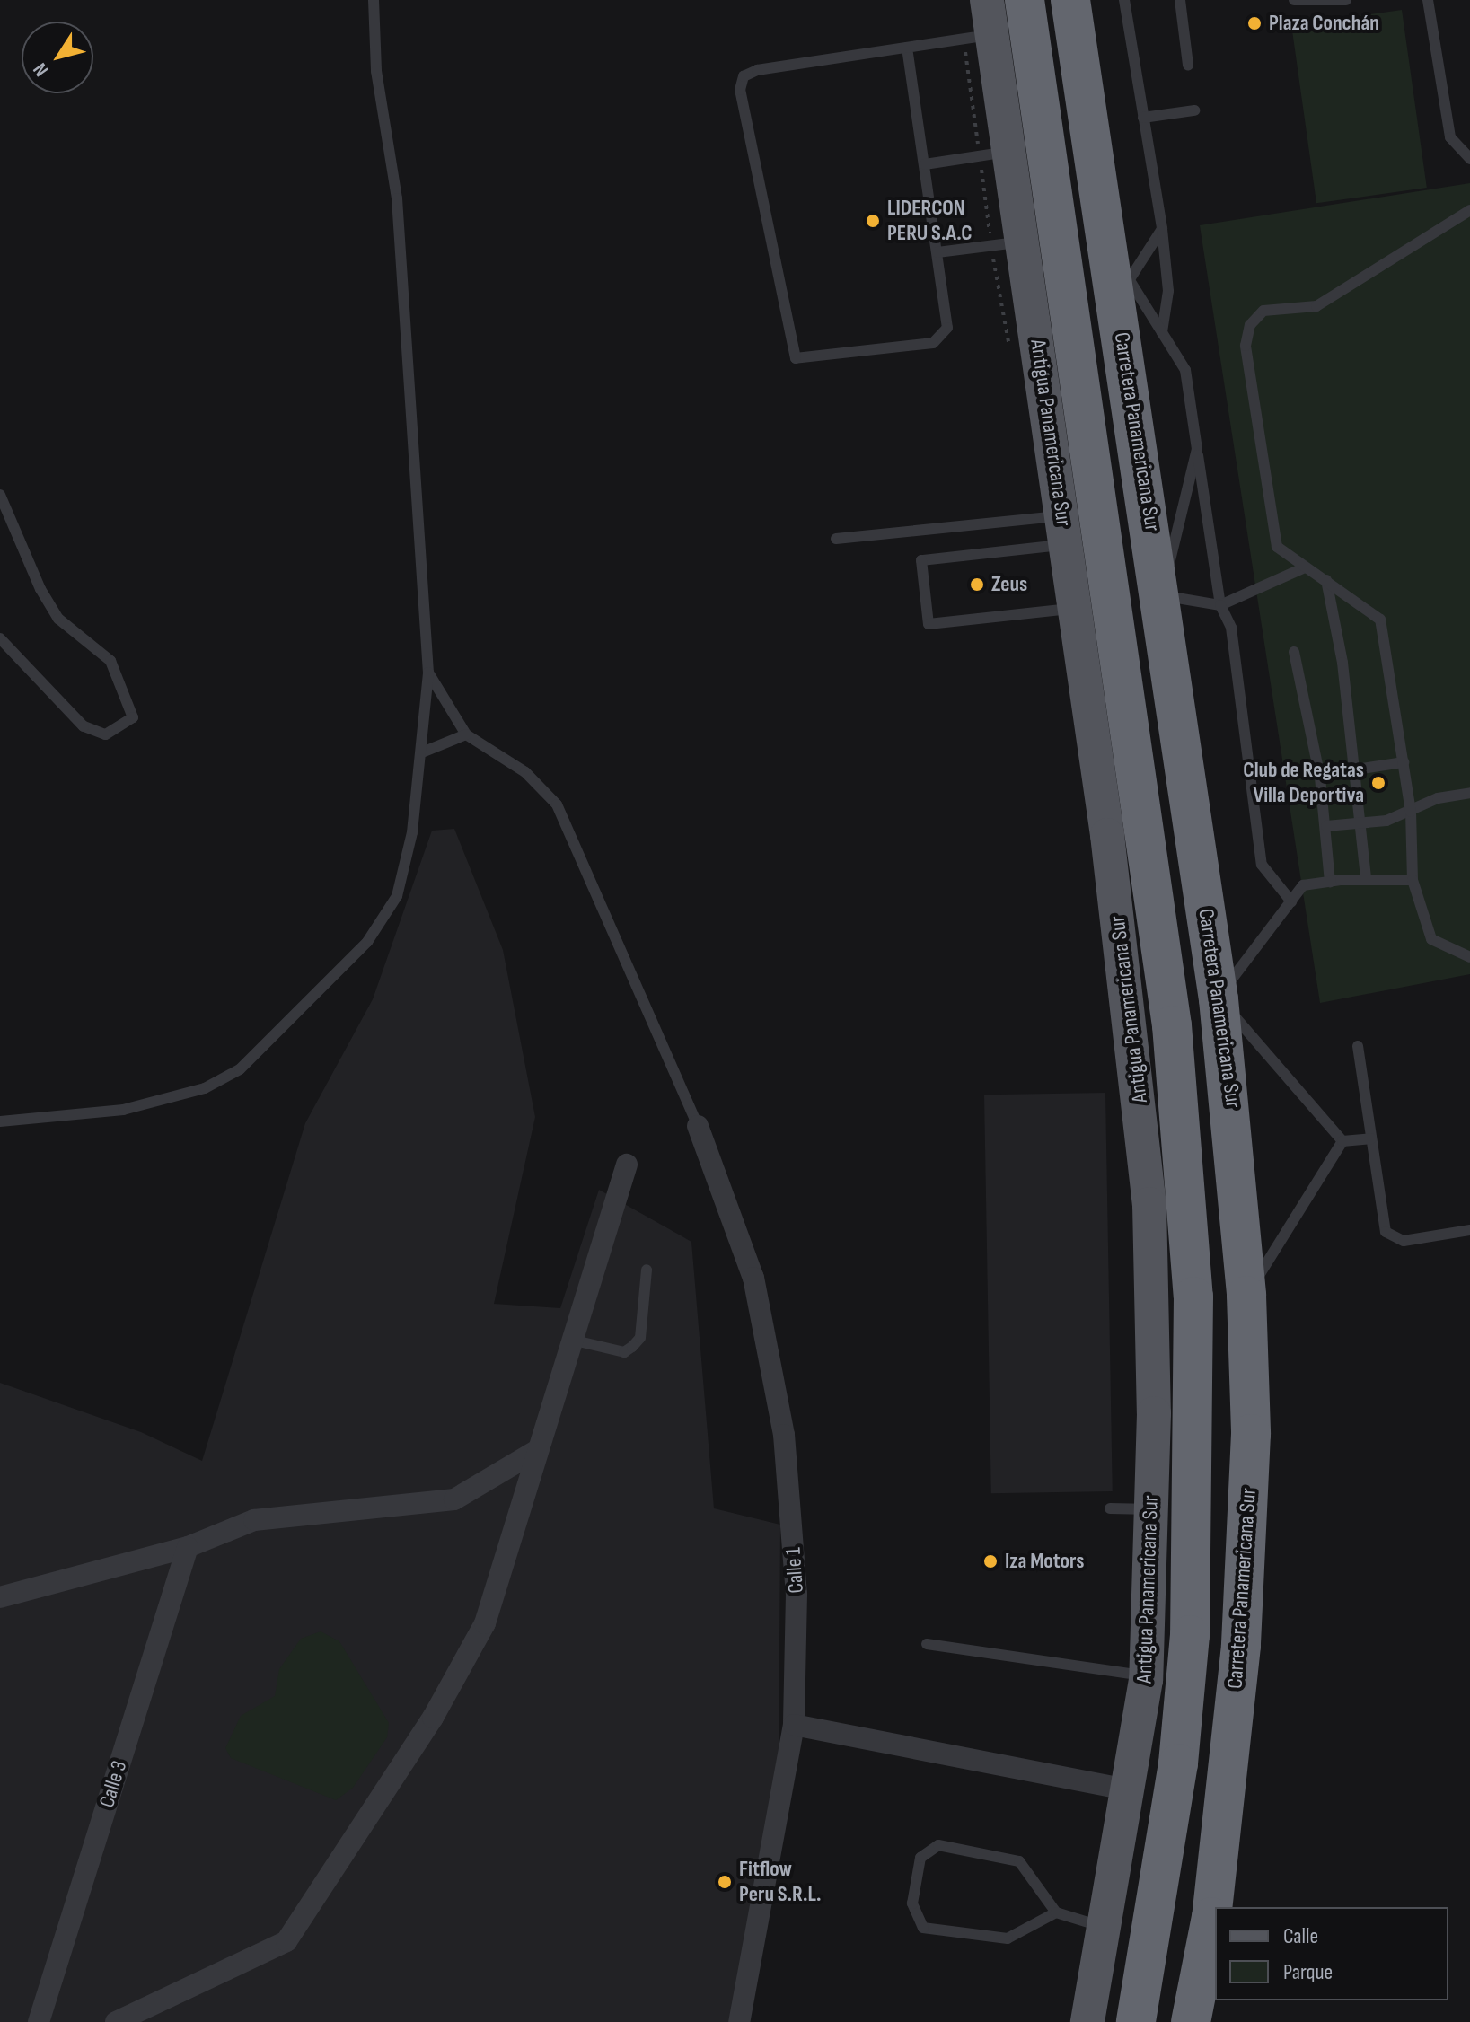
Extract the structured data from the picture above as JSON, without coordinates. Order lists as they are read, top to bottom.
{
  "streets": {
    "highway": ["Carretera Panamericana Sur"],
    "main road": ["Antigua Panamericana Sur"],
    "street": ["Calle 1", "Calle 3"]
  },
  "places": [
    "Plaza Conchán",
    "LIDERCON PERU S.A.C",
    "Zeus",
    "Club de Regatas Villa Deportiva",
    "Iza Motors",
    "Fitflow Peru S.R.L."
  ],
  "legend": ["Calle", "Parque"],
  "north": "bottom left"
}
